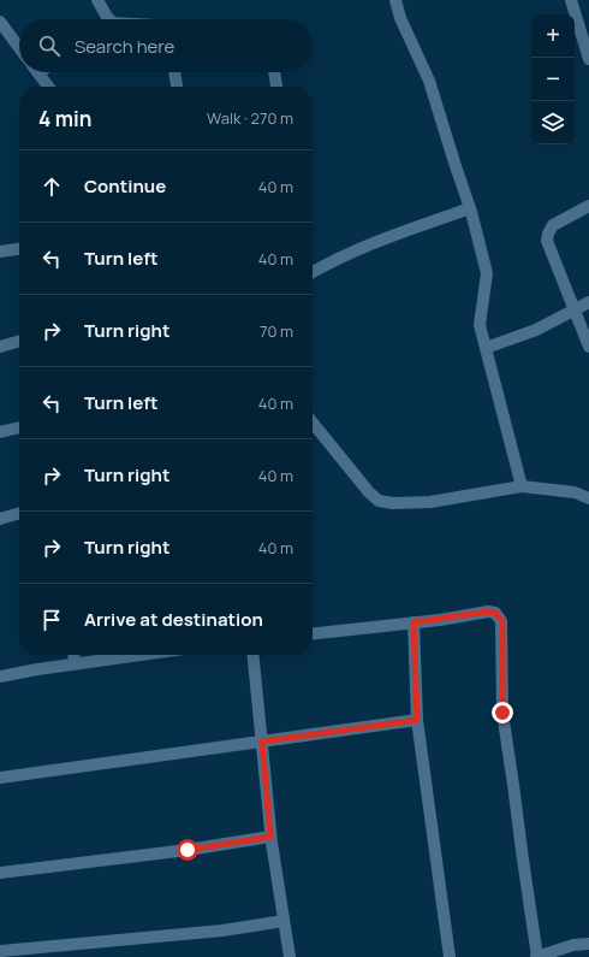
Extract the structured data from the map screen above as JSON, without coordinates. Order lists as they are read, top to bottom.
{
  "page": {
    "map_buttons": ["+", "−"],
    "search": "Search here",
    "heading": ["4 min", "Walk · 270 m"],
    "list": [
      ["Continue", "40 m"],
      ["Turn left", "40 m"],
      ["Turn right", "70 m"],
      ["Turn left", "40 m"],
      ["Turn right", "40 m"],
      ["Turn right", "40 m"],
      "Arrive at destination"
    ]
  }
}
